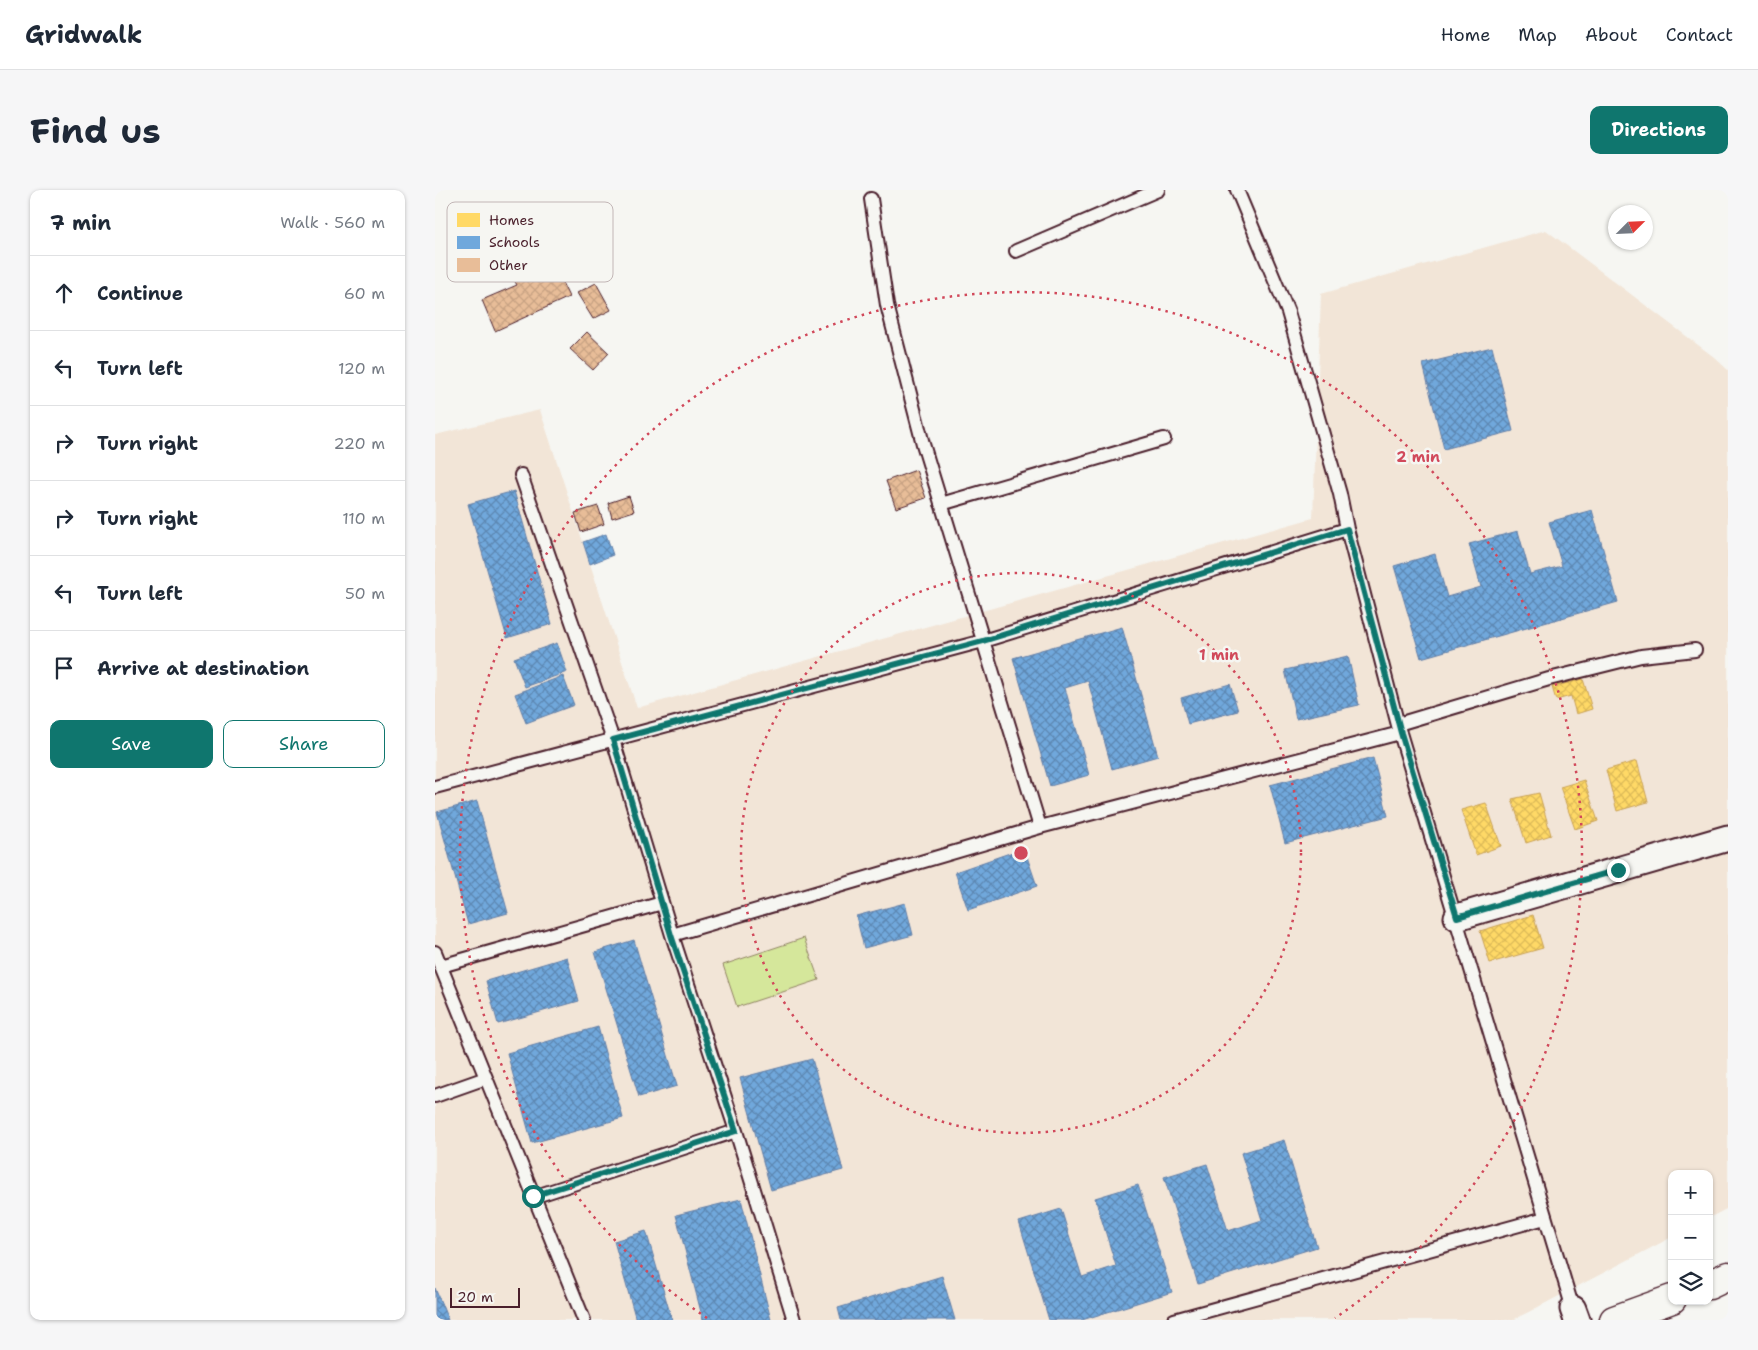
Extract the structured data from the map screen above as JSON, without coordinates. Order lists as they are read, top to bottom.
{
  "legend": ["Homes", "Schools", "Other"],
  "scale_bar": "20 m",
  "north": "top right",
  "page": {
    "header": "Gridwalk",
    "nav": [
      "Home",
      "Map",
      "About",
      "Contact"
    ],
    "buttons": [
      "Directions",
      ["Save", "Share"]
    ],
    "title": "Find us",
    "heading": ["7 min", "Walk · 560 m"],
    "list": [
      ["Continue", "60 m"],
      ["Turn left", "120 m"],
      ["Turn right", "220 m"],
      ["Turn right", "110 m"],
      ["Turn left", "50 m"],
      "Arrive at destination"
    ],
    "map_buttons": ["+", "−"],
    "scale": "20 m"
  },
  "rings": ["2 min", "1 min"]
}
